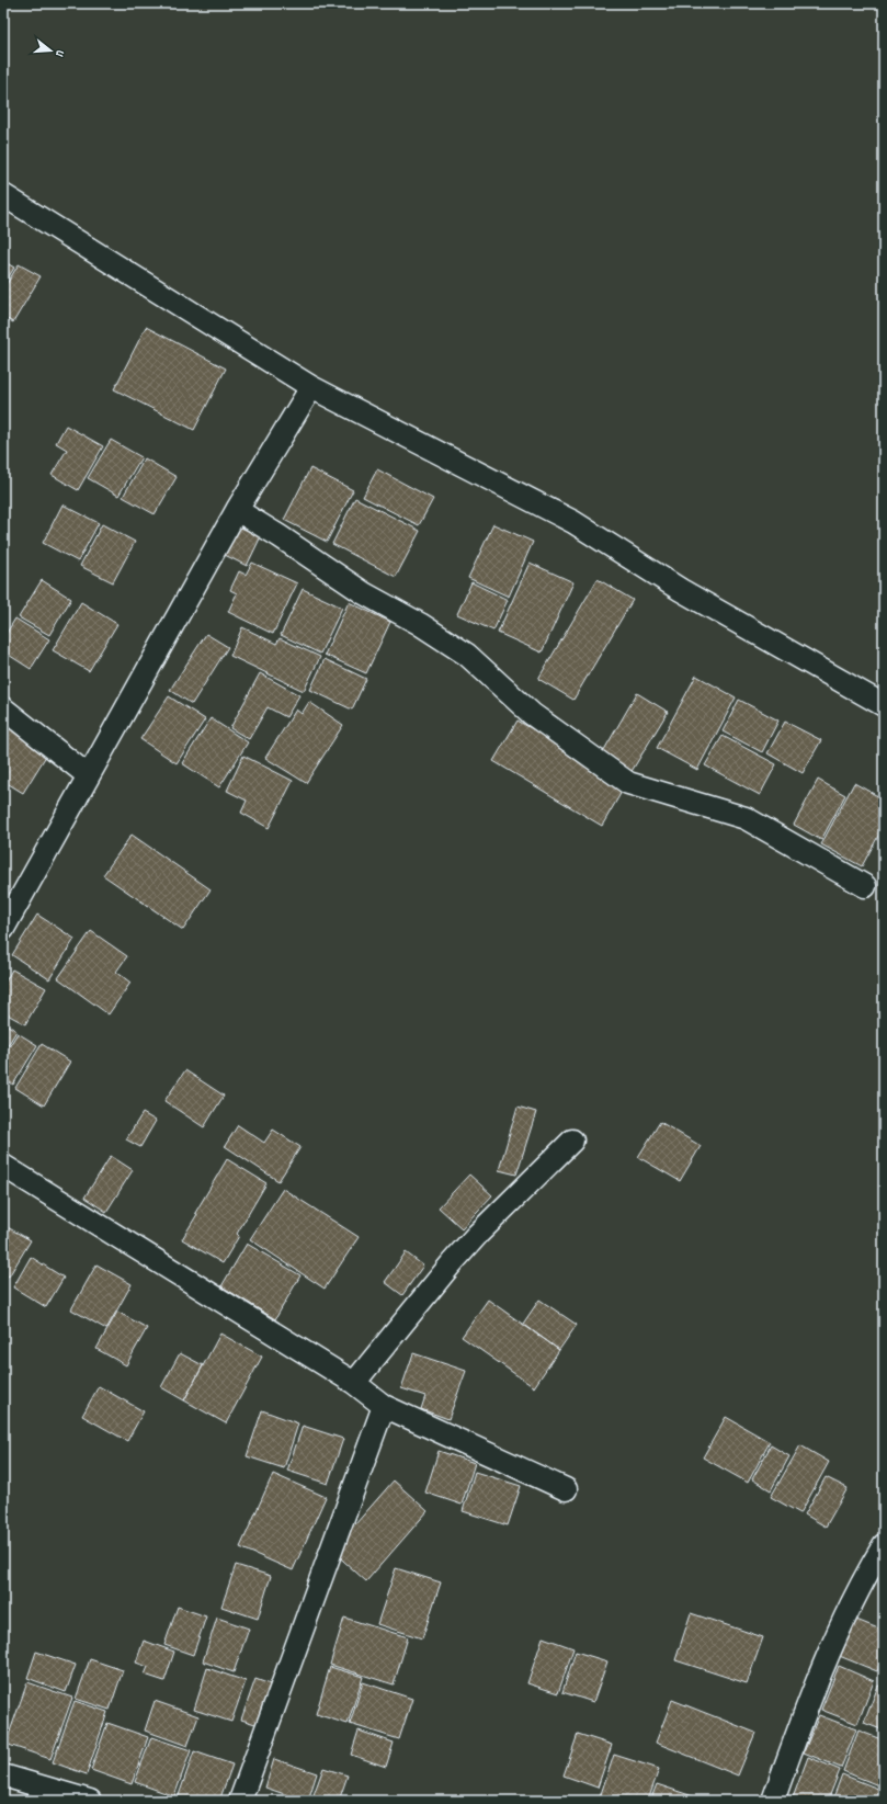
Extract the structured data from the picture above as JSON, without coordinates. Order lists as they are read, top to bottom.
{
  "north": "right"
}
